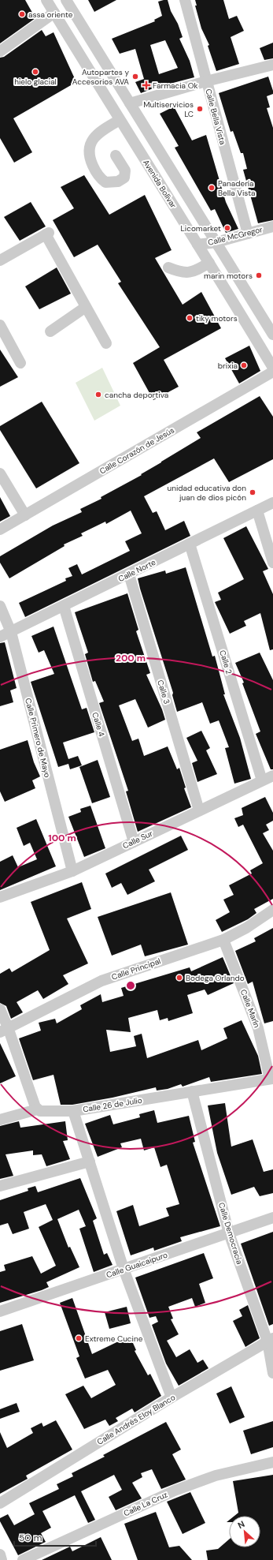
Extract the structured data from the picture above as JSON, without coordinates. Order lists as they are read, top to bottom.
{
  "streets": {
    "street": [
      "Calle Bella Vista",
      "Avenida Bolívar",
      "Calle McGregor",
      "Calle Corazón de Jesús",
      "Calle Norte",
      "Calle 2",
      "Calle 3",
      "Calle 4",
      "Calle Primero de Mayo",
      "Calle Sur",
      "Calle Principal",
      "Calle Marín",
      "Calle 26 de Julio",
      "Calle Democracia",
      "Calle Guaicaipuro",
      "Calle Andrés Eloy Blanco",
      "Calle La Cruz"
    ]
  },
  "crossings": [
    ["Calle Bella Vista", "Calle McGregor"],
    ["Avenida Bolívar", "Calle McGregor"],
    ["Calle Norte", "Calle 2"],
    ["Calle Norte", "Calle 3"],
    ["Calle Norte", "Calle 4"],
    ["Calle Norte", "Calle Primero de Mayo"],
    ["Calle 2", "Calle Sur"],
    ["Calle 3", "Calle Sur"],
    ["Calle 4", "Calle Sur"],
    ["Calle Primero de Mayo", "Calle Sur"],
    ["Calle Principal", "Calle Marín"],
    ["Calle Marín", "Calle 26 de Julio"],
    ["Calle 26 de Julio", "Calle Democracia"],
    ["Calle Democracia", "Calle Guaicaipuro"],
    ["Calle Democracia", "Calle Andrés Eloy Blanco"]
  ],
  "places": {
    "other": [
      "assa oriente",
      "hielo glacial",
      "Autopartes y Accesorios AVA",
      "Multiservicios LC",
      "Panadería Bella Vista",
      "Licomarket",
      "marin motors",
      "tiky motors",
      "brixia",
      "cancha deportiva",
      "unidad educativa don juan de dios picón",
      "Bodega Orlando",
      "Extreme Cucine"
    ],
    "health": ["Farmacia Ok"]
  },
  "scale_bar": "50 m",
  "north": "top left",
  "rings": ["200 m", "100 m"]
}
